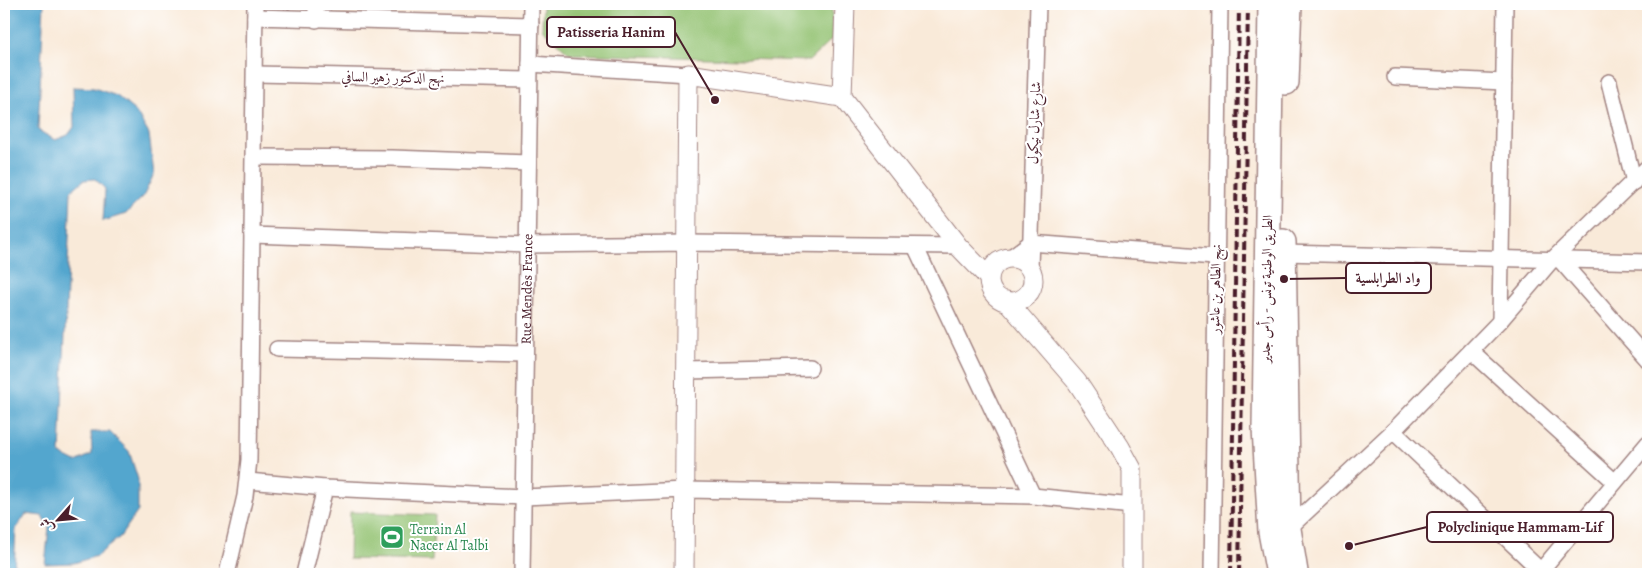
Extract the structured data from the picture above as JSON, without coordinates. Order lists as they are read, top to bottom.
{
  "streets": {
    "highway": ["الطريق الوطنية تونس - رأس جدير"],
    "street": [
      "نهج الدكتور زهير السافي",
      "شارع شارل نيكول",
      "Rue Mendès France",
      "نهج الطاهر بن عاشور"
    ]
  },
  "crossings": [
    ["نهج الدكتور زهير السافي", "Rue Mendès France"]
  ],
  "places": {
    "other": ["Patisseria Hanim", "واد الطرابلسية", "Polyclinique Hammam-Lif"],
    "sports": ["Terrain Al Nacer Al Talbi"]
  },
  "north": "bottom left"
}
